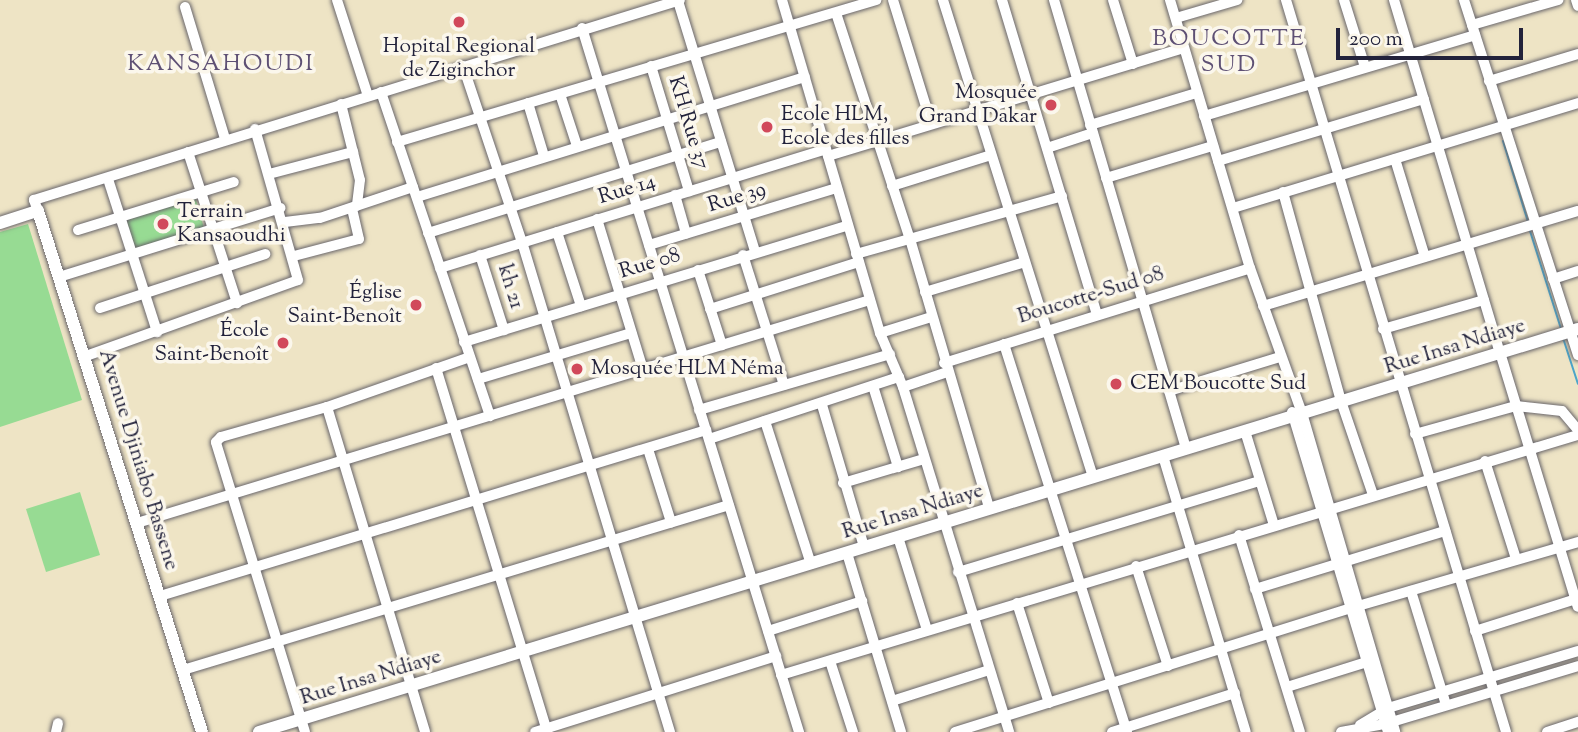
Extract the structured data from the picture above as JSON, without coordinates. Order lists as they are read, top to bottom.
{
  "streets": {
    "main road": ["Rue Insa Ndiaye", "Avenue Djiniabo Bassene"],
    "street": [
      "KH Rue 37",
      "Rue 14",
      "Rue 39",
      "Rue 08",
      "kh 21",
      "Boucotte-Sud 08"
    ]
  },
  "crossings": [
    ["KH Rue 37", "Rue 14"],
    ["Rue 14", "kh 21"],
    ["Rue 08", "kh 21"],
    ["Boucotte-Sud 08", "Avenue Djiniabo Bassene"]
  ],
  "districts": ["BOUCOTTE SUD", "KANSAHOUDI"],
  "places": [
    "Hopital Regional de Ziginchor",
    "Mosquée Grand Dakar",
    "Ecole HLM, Ecole des filles",
    "Terrain Kansaoudhi",
    "Église Saint-Benoît",
    "École Saint-Benoît",
    "Mosquée HLM Néma",
    "CEM Boucotte Sud"
  ],
  "scale_bar": "200 m"
}
